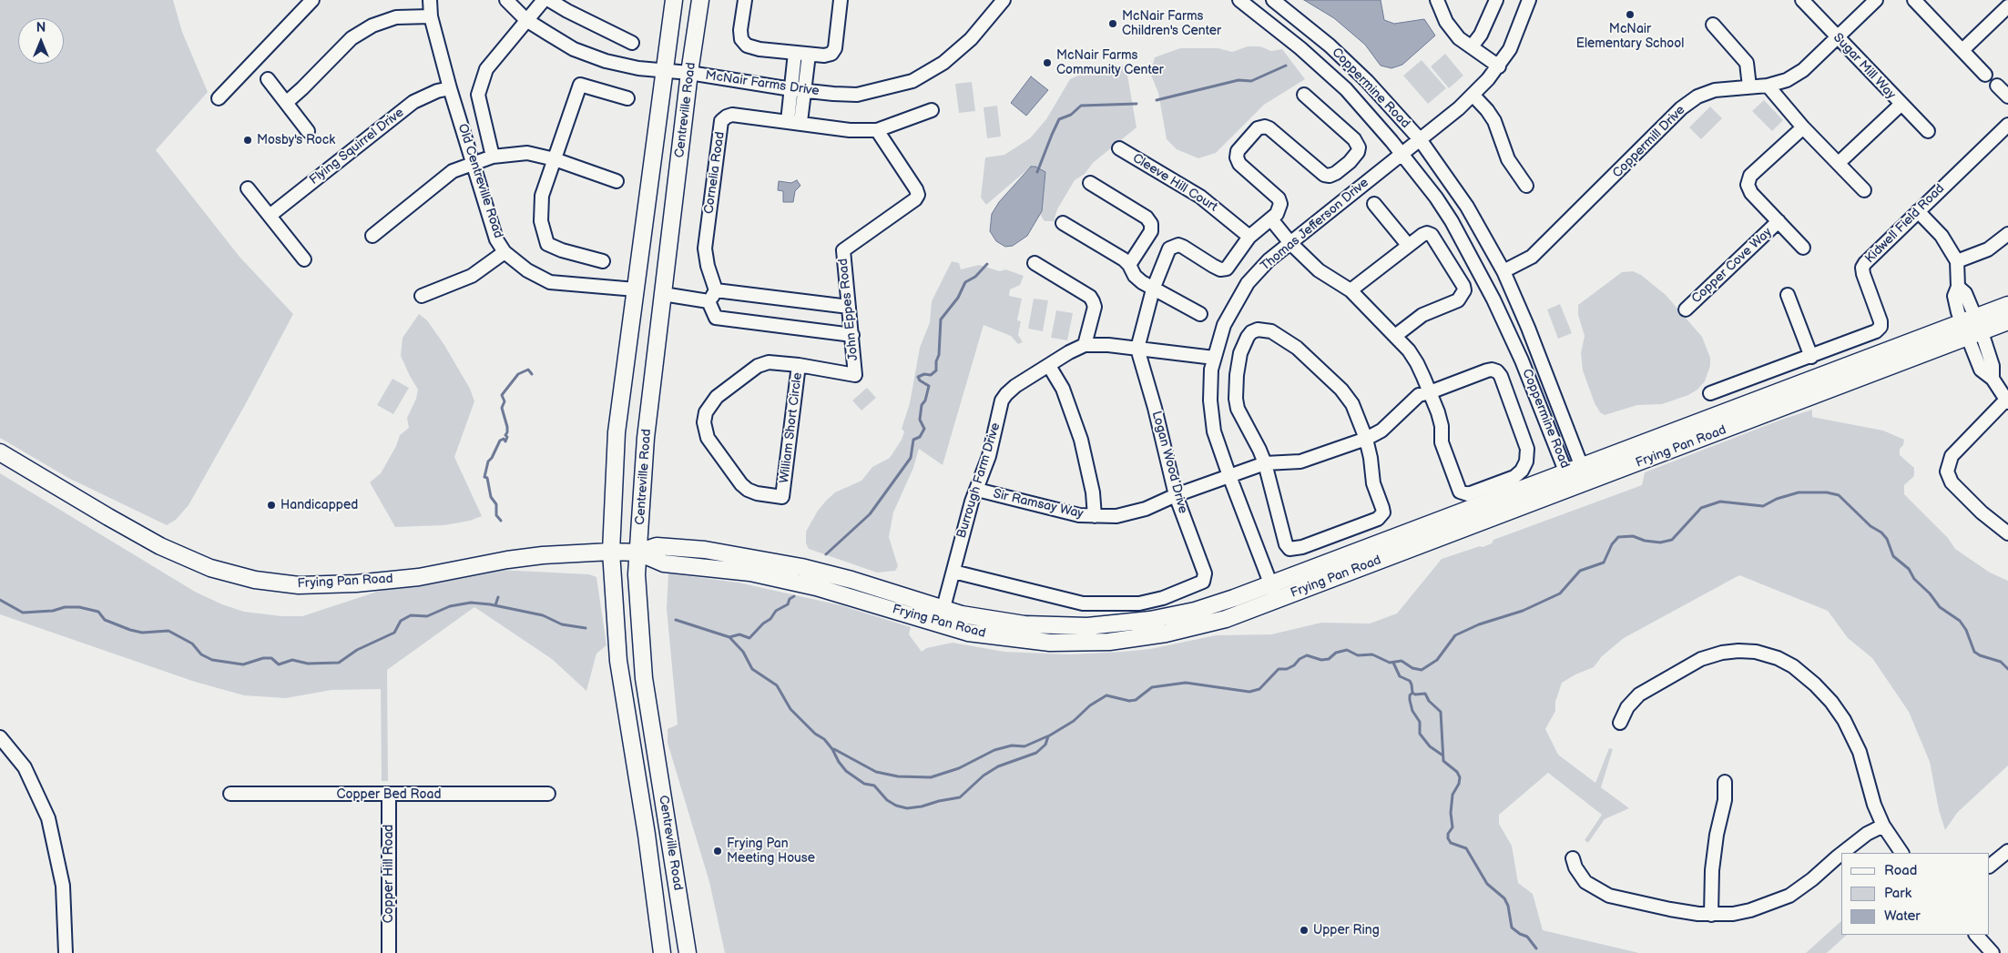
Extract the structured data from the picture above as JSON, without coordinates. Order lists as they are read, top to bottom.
{
  "streets": {
    "main road": ["Centreville Road", "Frying Pan Road"],
    "street": [
      "Sugar Mill Way",
      "McNair Farms Drive",
      "Coppermine Road",
      "Coppermill Drive",
      "Flying Squirrel Drive",
      "Cornelia Road",
      "Old Centreville Road",
      "Cleeve Hill Court",
      "Kidwell Field Road",
      "Thomas Jefferson Drive",
      "Copper Cove Way",
      "John Eppes Road",
      "William Short Circle",
      "Logan Wood Drive",
      "Burrough Farm Drive",
      "Sir Ramsay Way",
      "Copper Bed Road",
      "Copper Hill Road"
    ]
  },
  "crossings": [
    ["Sugar Mill Way", "Coppermill Drive"],
    ["McNair Farms Drive", "Centreville Road"],
    ["Coppermine Road", "Coppermill Drive"],
    ["Coppermine Road", "Thomas Jefferson Drive"],
    ["Coppermine Road", "Frying Pan Road"],
    ["Centreville Road", "Old Centreville Road"],
    ["Centreville Road", "Frying Pan Road"],
    ["Flying Squirrel Drive", "Old Centreville Road"],
    ["Cornelia Road", "John Eppes Road"],
    ["Thomas Jefferson Drive", "Frying Pan Road"],
    ["Thomas Jefferson Drive", "Burrough Farm Drive"],
    ["Thomas Jefferson Drive", "Sir Ramsay Way"],
    ["John Eppes Road", "William Short Circle"],
    ["Frying Pan Road", "Burrough Farm Drive"],
    ["Logan Wood Drive", "Burrough Farm Drive"],
    ["Logan Wood Drive", "Sir Ramsay Way"],
    ["Burrough Farm Drive", "Sir Ramsay Way"],
    ["Copper Bed Road", "Copper Hill Road"]
  ],
  "places": [
    "McNair Elementary School",
    "McNair Farms Children's Center",
    "McNair Farms Community Center",
    "Mosby's Rock",
    "Handicapped",
    "Frying Pan Meeting House",
    "Upper Ring"
  ],
  "legend": ["Road", "Park", "Water"],
  "north": "top"
}
